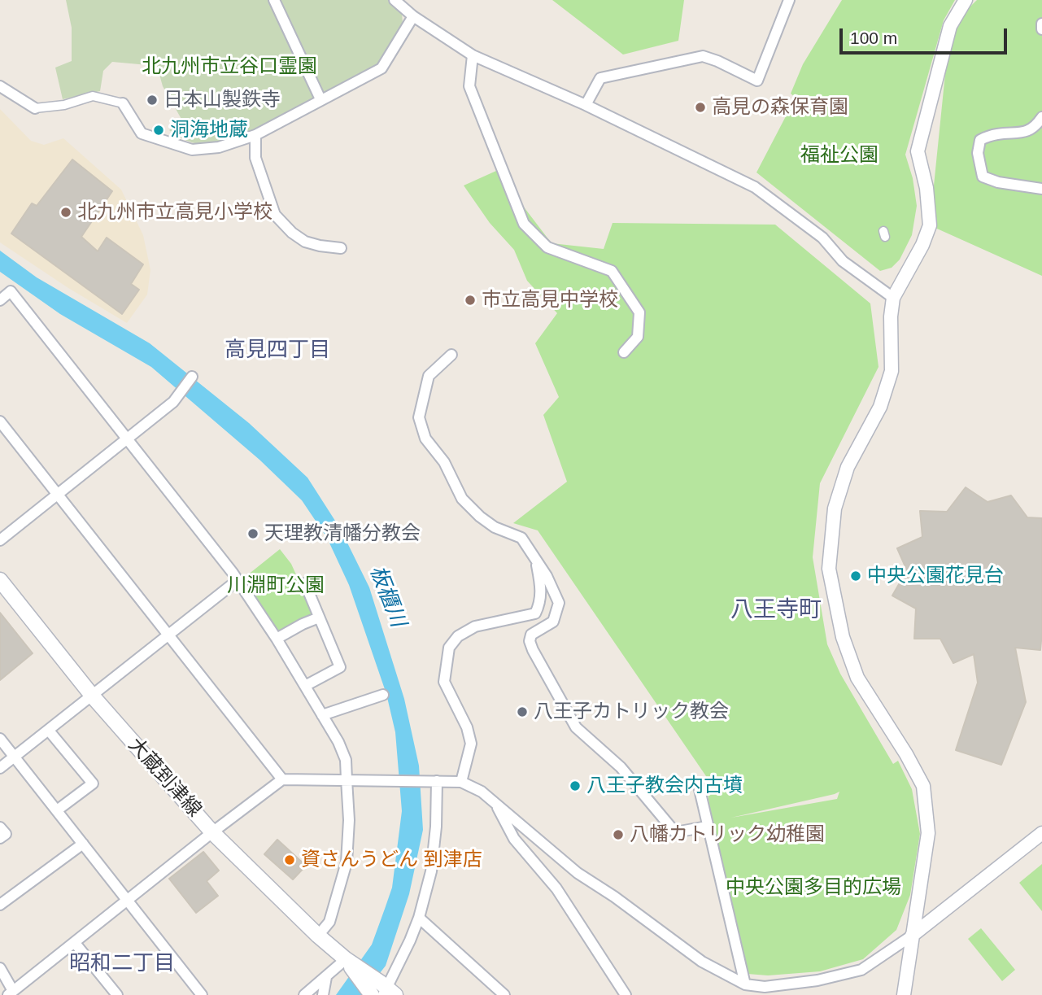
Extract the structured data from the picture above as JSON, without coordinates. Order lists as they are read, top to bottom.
{
  "streets": {
    "main road": ["大蔵到津線"]
  },
  "districts": ["高見四丁目", "八王寺町", "昭和二丁目"],
  "water": ["板櫃川"],
  "parks": [
    "北九州市立谷口霊園",
    "福祉公園",
    "川淵町公園",
    "中央公園多目的広場"
  ],
  "places": [
    "日本山製鉄寺",
    "高見の森保育園",
    "洞海地蔵",
    "北九州市立高見小学校",
    "市立高見中学校",
    "天理教清幡分教会",
    "中央公園花見台",
    "八王子カトリック教会",
    "八王子教会内古墳",
    "八幡カトリック幼稚園",
    "資さんうどん 到津店"
  ],
  "scale_bar": "100 m"
}
